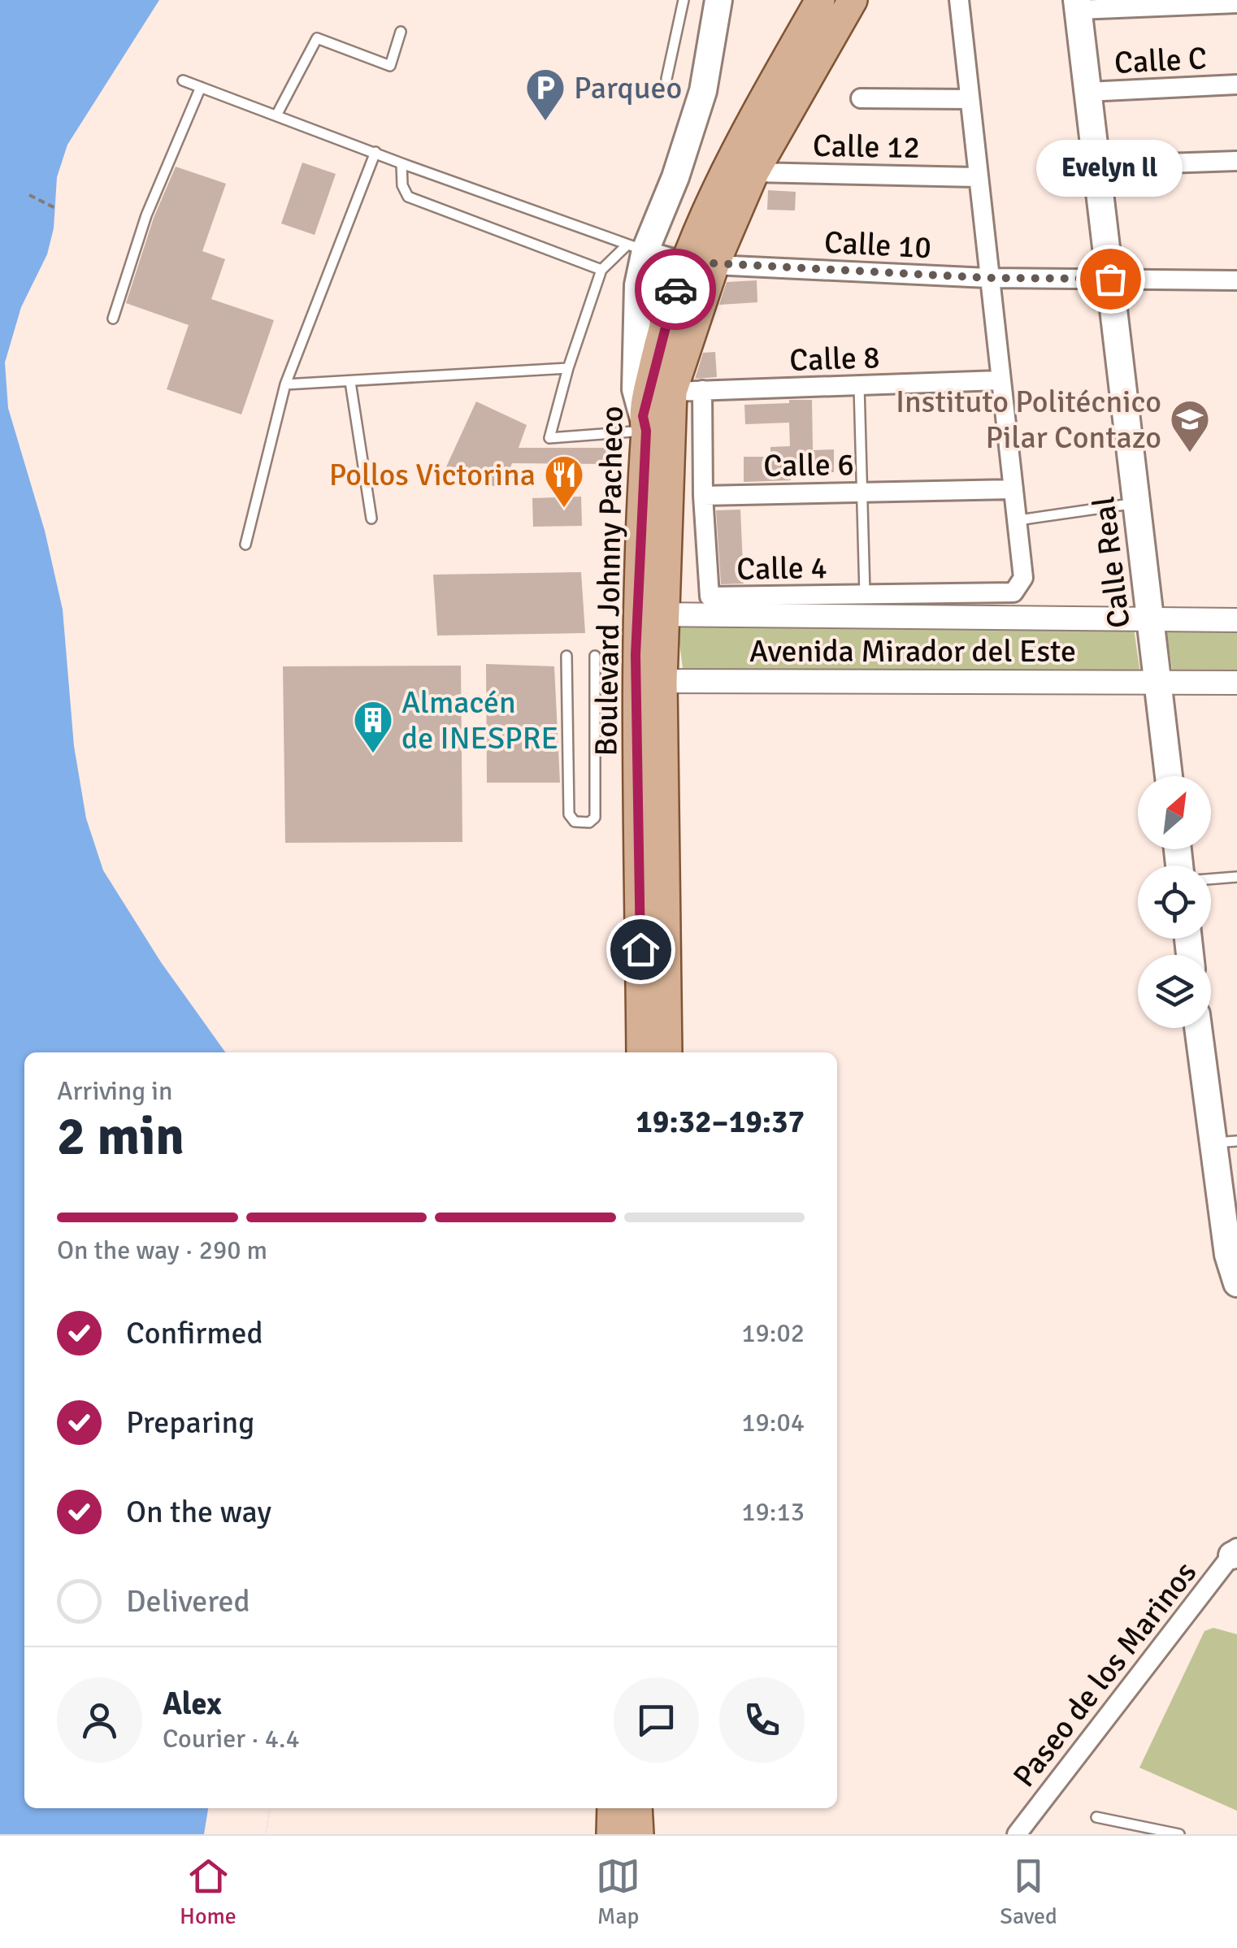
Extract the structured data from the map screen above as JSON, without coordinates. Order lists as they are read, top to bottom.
{
  "streets": {
    "main road": ["Calle Real", "Boulevard Johnny Pacheco"],
    "street": [
      "Calle C",
      "Calle 12",
      "Calle 10",
      "Calle 8",
      "Calle 6",
      "Calle 4",
      "Avenida Mirador del Este",
      "Paseo de los Marinos"
    ]
  },
  "crossings": [
    ["Calle C", "Calle Real"],
    ["Calle 12", "Boulevard Johnny Pacheco"],
    ["Calle 10", "Calle Real"],
    ["Calle 10", "Boulevard Johnny Pacheco"],
    ["Calle 8", "Calle 4"],
    ["Calle 8", "Boulevard Johnny Pacheco"],
    ["Calle 6", "Calle 4"],
    ["Calle Real", "Avenida Mirador del Este"],
    ["Boulevard Johnny Pacheco", "Avenida Mirador del Este"]
  ],
  "places": {
    "parking": ["Parqueo"],
    "other": ["Evelyn ll"],
    "school or university": ["Instituto Politécnico Pilar Contazo"],
    "restaurant": ["Pollos Victorina"],
    "building": ["Almacén de INESPRE"]
  },
  "north": "top right",
  "page": {
    "bubble": "Evelyn ll",
    "heading": ["2 min", "Arriving in", "19:32–19:37"],
    "panel": ["Alex", "Courier · 4.4"],
    "bar": "On the way · 290 m",
    "list": [
      ["Confirmed", "19:02"],
      ["Preparing", "19:04"],
      ["On the way", "19:13"],
      "Delivered"
    ],
    "tabs": ["Home", "Map", "Saved"]
  }
}
